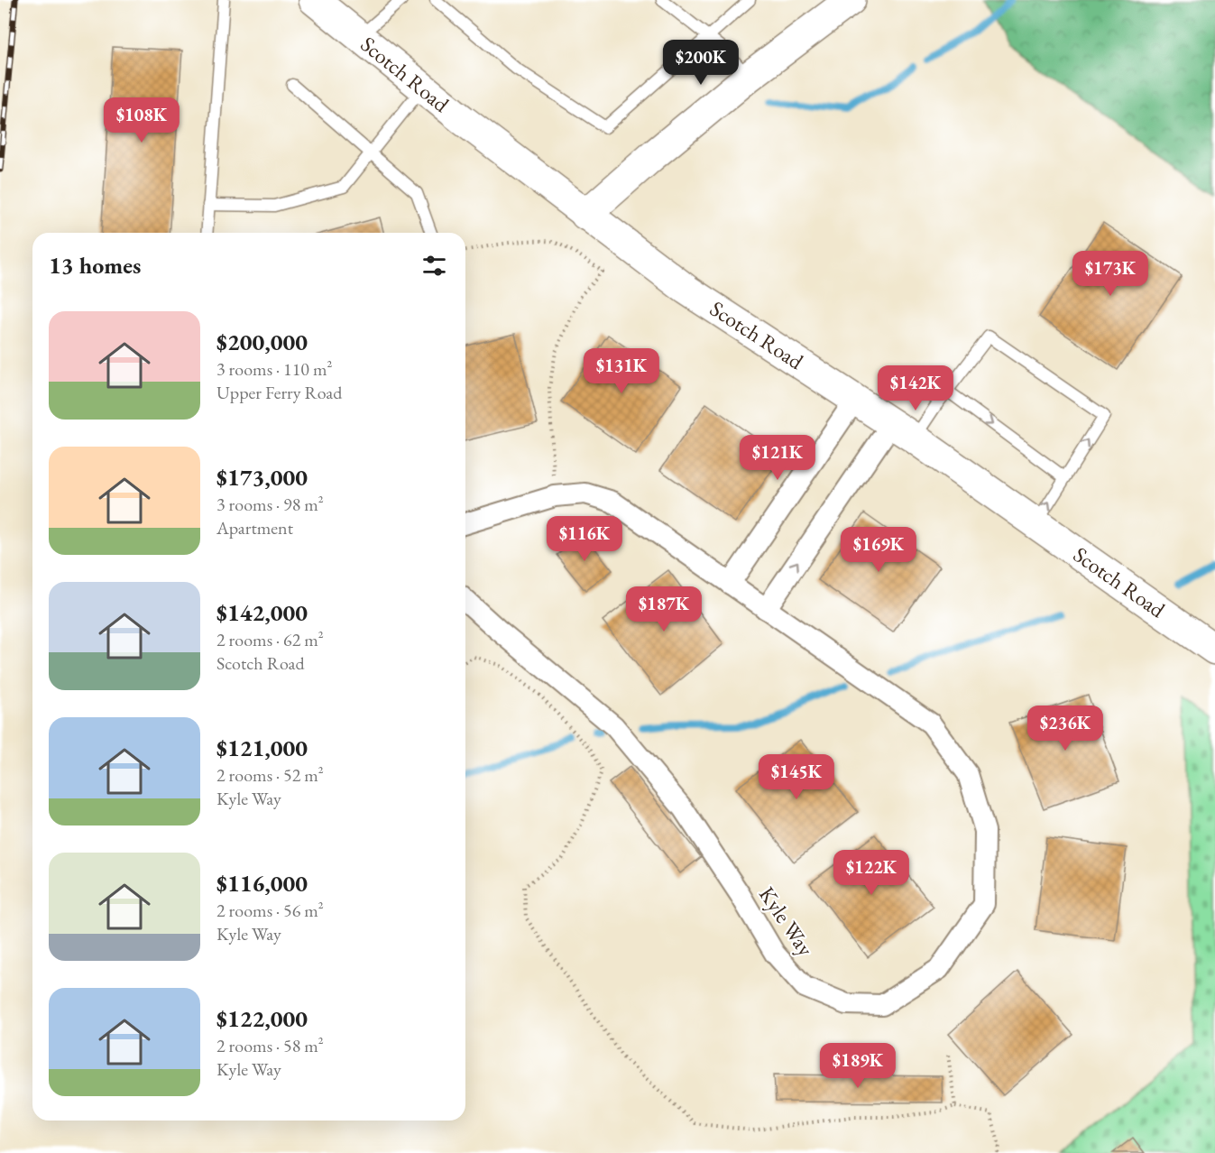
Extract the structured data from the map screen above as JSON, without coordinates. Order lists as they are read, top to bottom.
{
  "streets": {
    "main road": ["Scotch Road"],
    "street": ["Kyle Way"]
  },
  "page": {
    "price": [
      "$200K",
      "$108K",
      "$173K",
      "$131K",
      "$142K",
      "$121K",
      "$116K",
      "$169K",
      "$187K",
      "$236K",
      "$145K",
      "$122K",
      "$189K"
    ],
    "heading": "13 homes",
    "list": [
      {
        "name": "$200,000",
        "note": "3 rooms · 110 m² · Upper Ferry Road"
      },
      {
        "name": "$173,000",
        "note": "3 rooms · 98 m² · Apartment"
      },
      {
        "name": "$142,000",
        "note": "2 rooms · 62 m² · Scotch Road"
      },
      {
        "name": "$121,000",
        "note": "2 rooms · 52 m² · Kyle Way"
      },
      {
        "name": "$116,000",
        "note": "2 rooms · 56 m² · Kyle Way"
      },
      {
        "name": "$122,000",
        "note": "2 rooms · 58 m² · Kyle Way"
      }
    ]
  }
}
